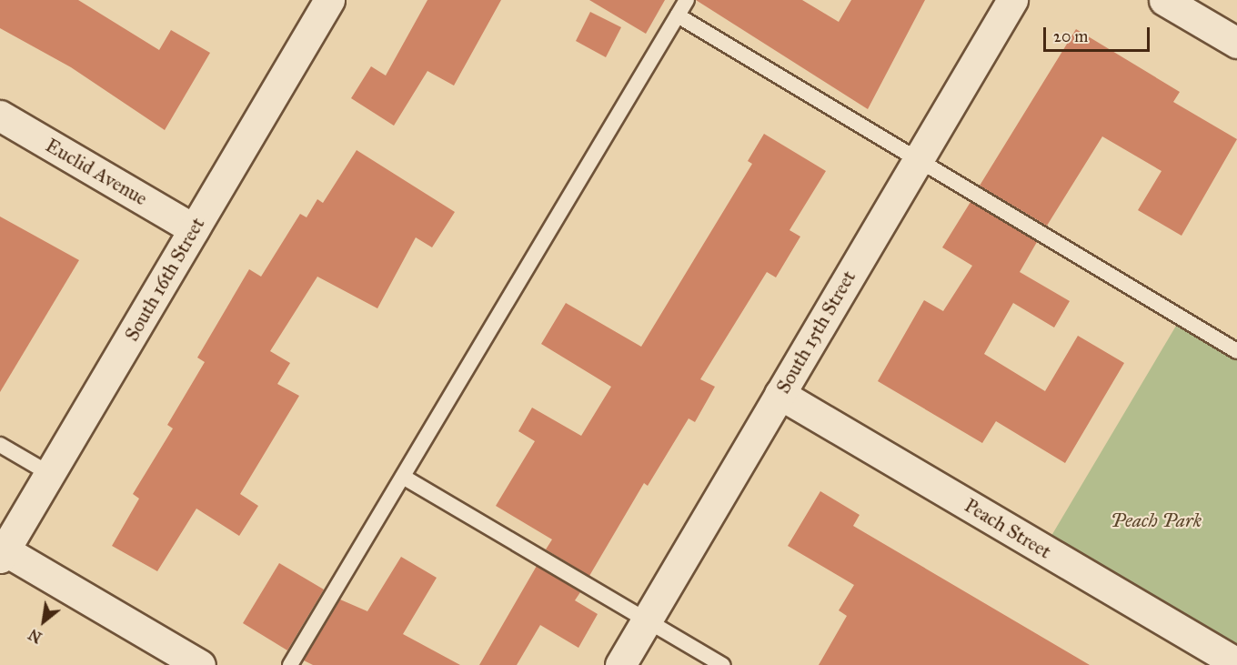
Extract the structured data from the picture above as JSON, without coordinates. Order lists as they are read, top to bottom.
{
  "streets": {
    "street": [
      "Euclid Avenue",
      "South 16th Street",
      "South 15th Street",
      "Peach Street"
    ]
  },
  "crossings": [
    ["Euclid Avenue", "South 16th Street"],
    ["South 15th Street", "Peach Street"]
  ],
  "parks": ["Peach Park"],
  "scale_bar": "20 m",
  "north": "bottom left"
}
